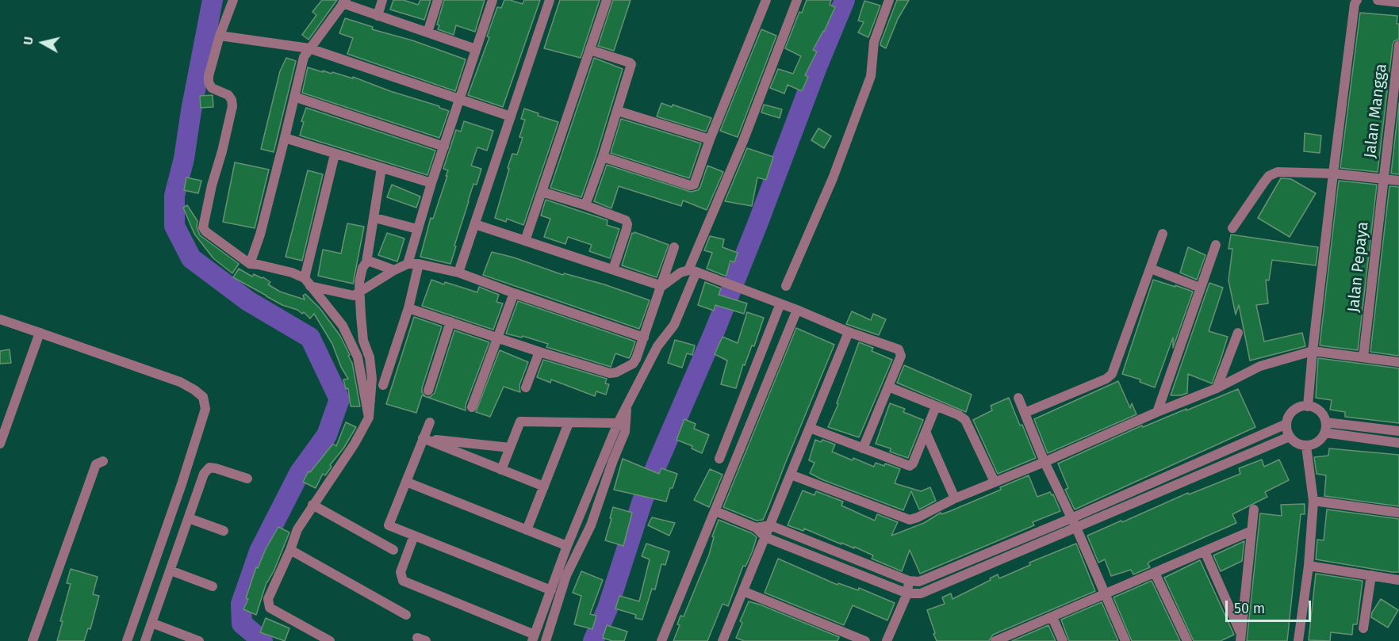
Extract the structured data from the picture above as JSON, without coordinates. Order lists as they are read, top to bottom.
{
  "streets": {
    "street": ["Jalan Mangga", "Jalan Pepaya"]
  },
  "crossings": [
    ["Jalan Mangga", "Jalan Pepaya"]
  ],
  "scale_bar": "50 m",
  "north": "left"
}
